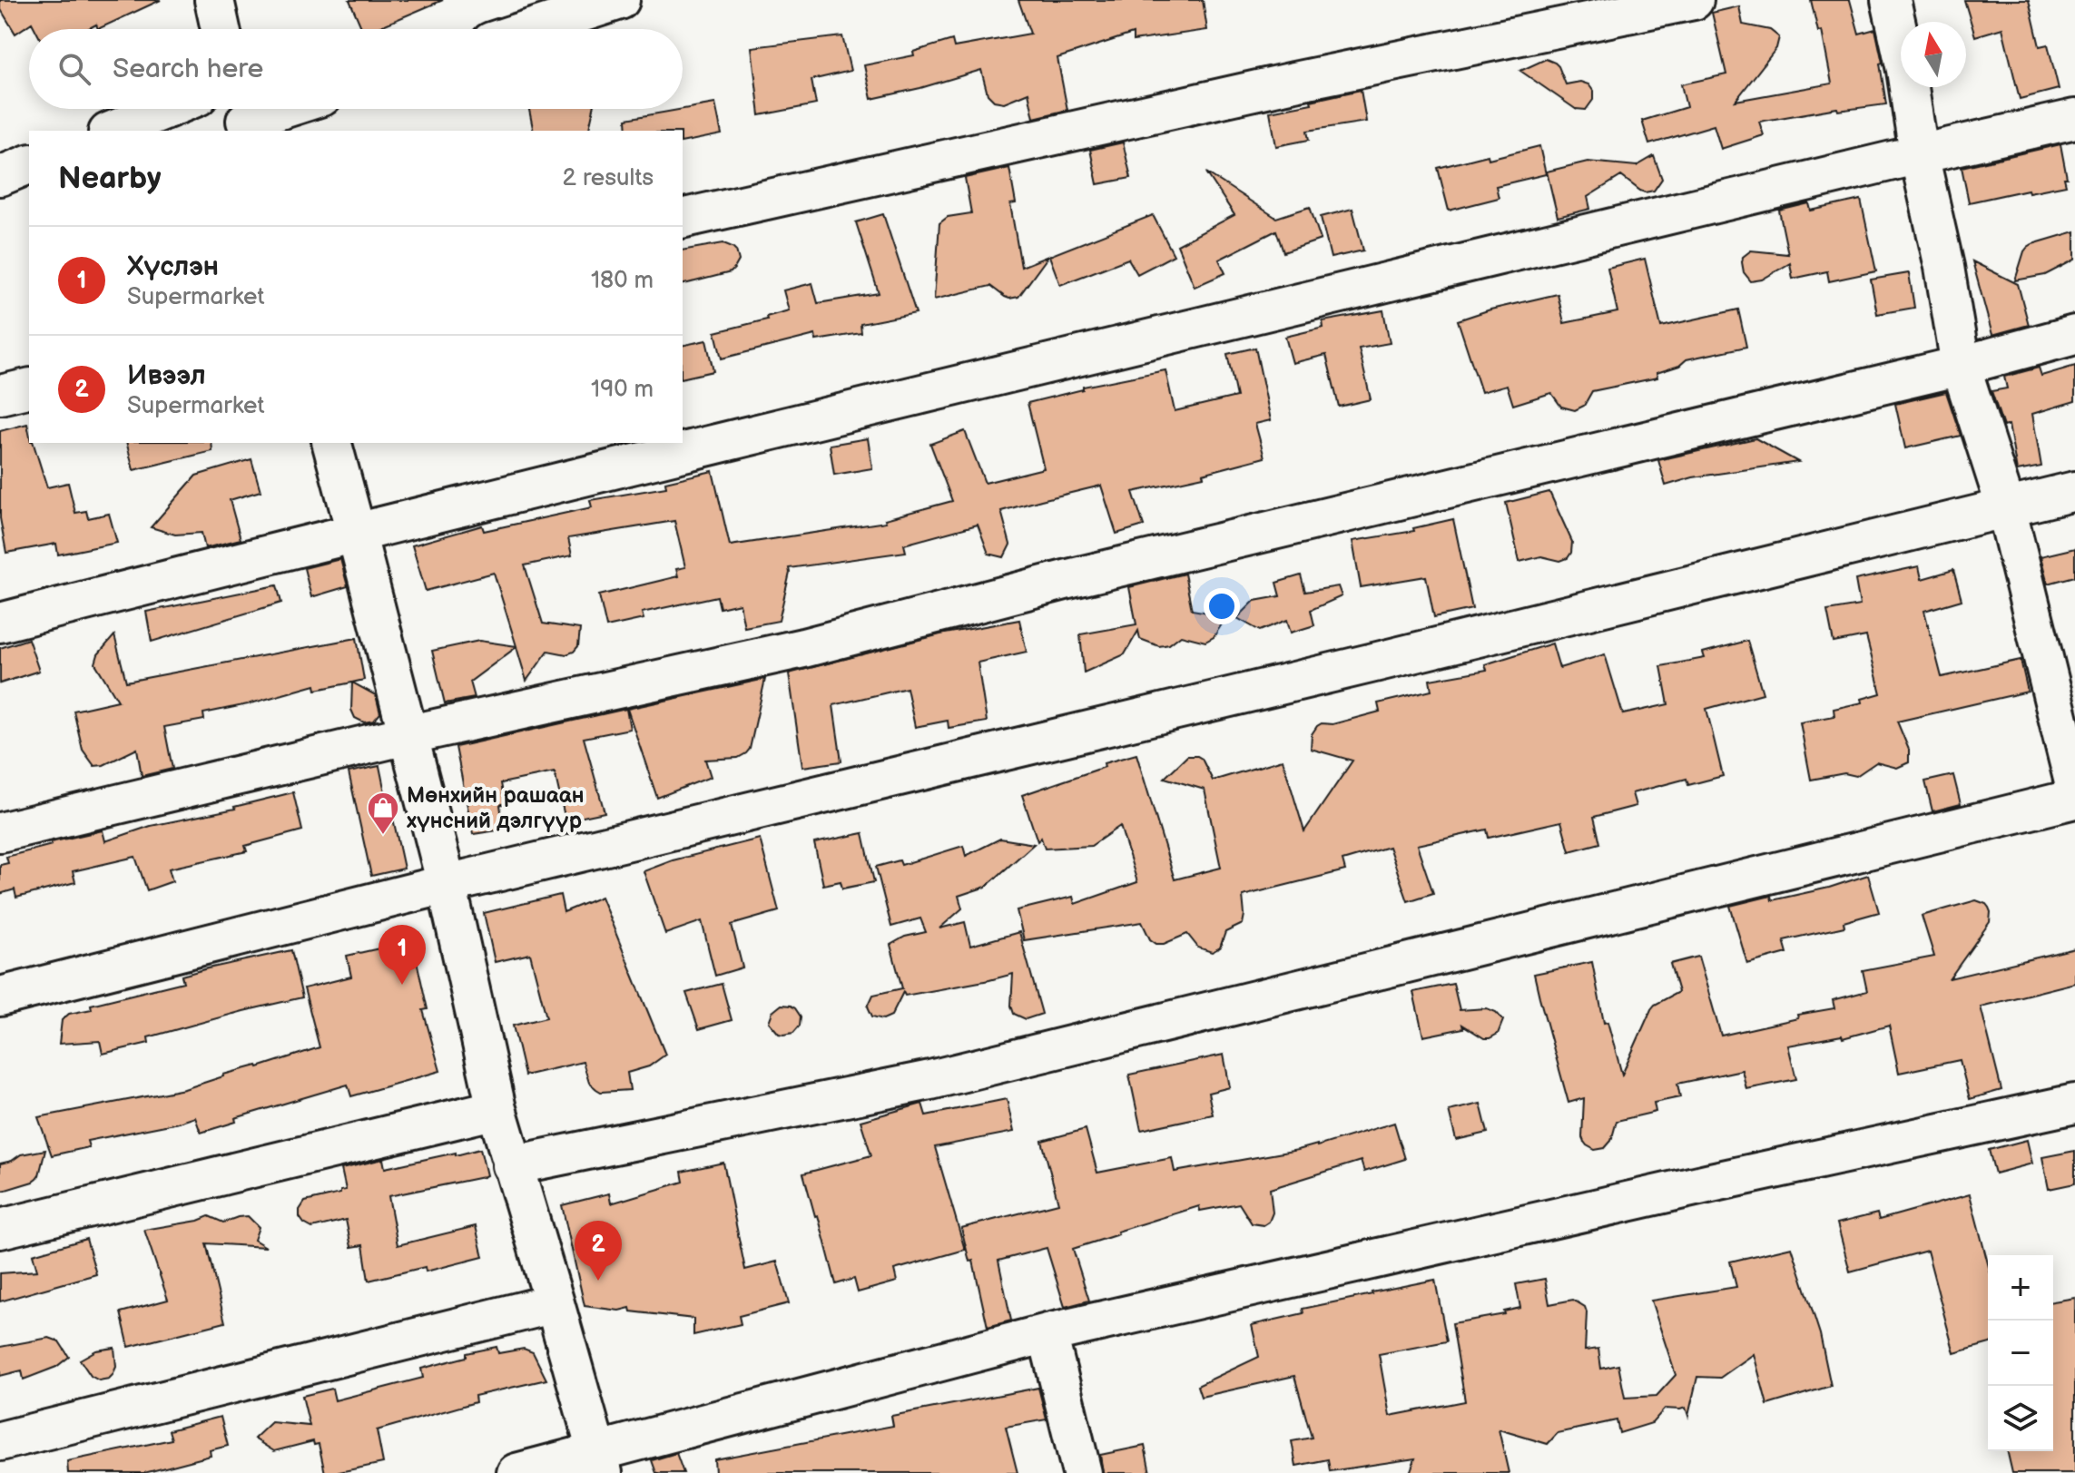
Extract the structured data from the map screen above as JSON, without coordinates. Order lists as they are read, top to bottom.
{
  "places": {
    "shop": ["Мөнхийн рашаан хүнсний дэлгүүр"]
  },
  "north": "top",
  "page": {
    "search": "Search here",
    "heading": ["Nearby", "2 results"],
    "list": [
      {
        "mark": "1",
        "name": "Хүслэн",
        "note": "Supermarket",
        "value": "180 m"
      },
      {
        "mark": "2",
        "name": "Ивээл",
        "note": "Supermarket",
        "value": "190 m"
      }
    ],
    "pins": ["1", "2"],
    "map_buttons": ["+", "−"]
  }
}
